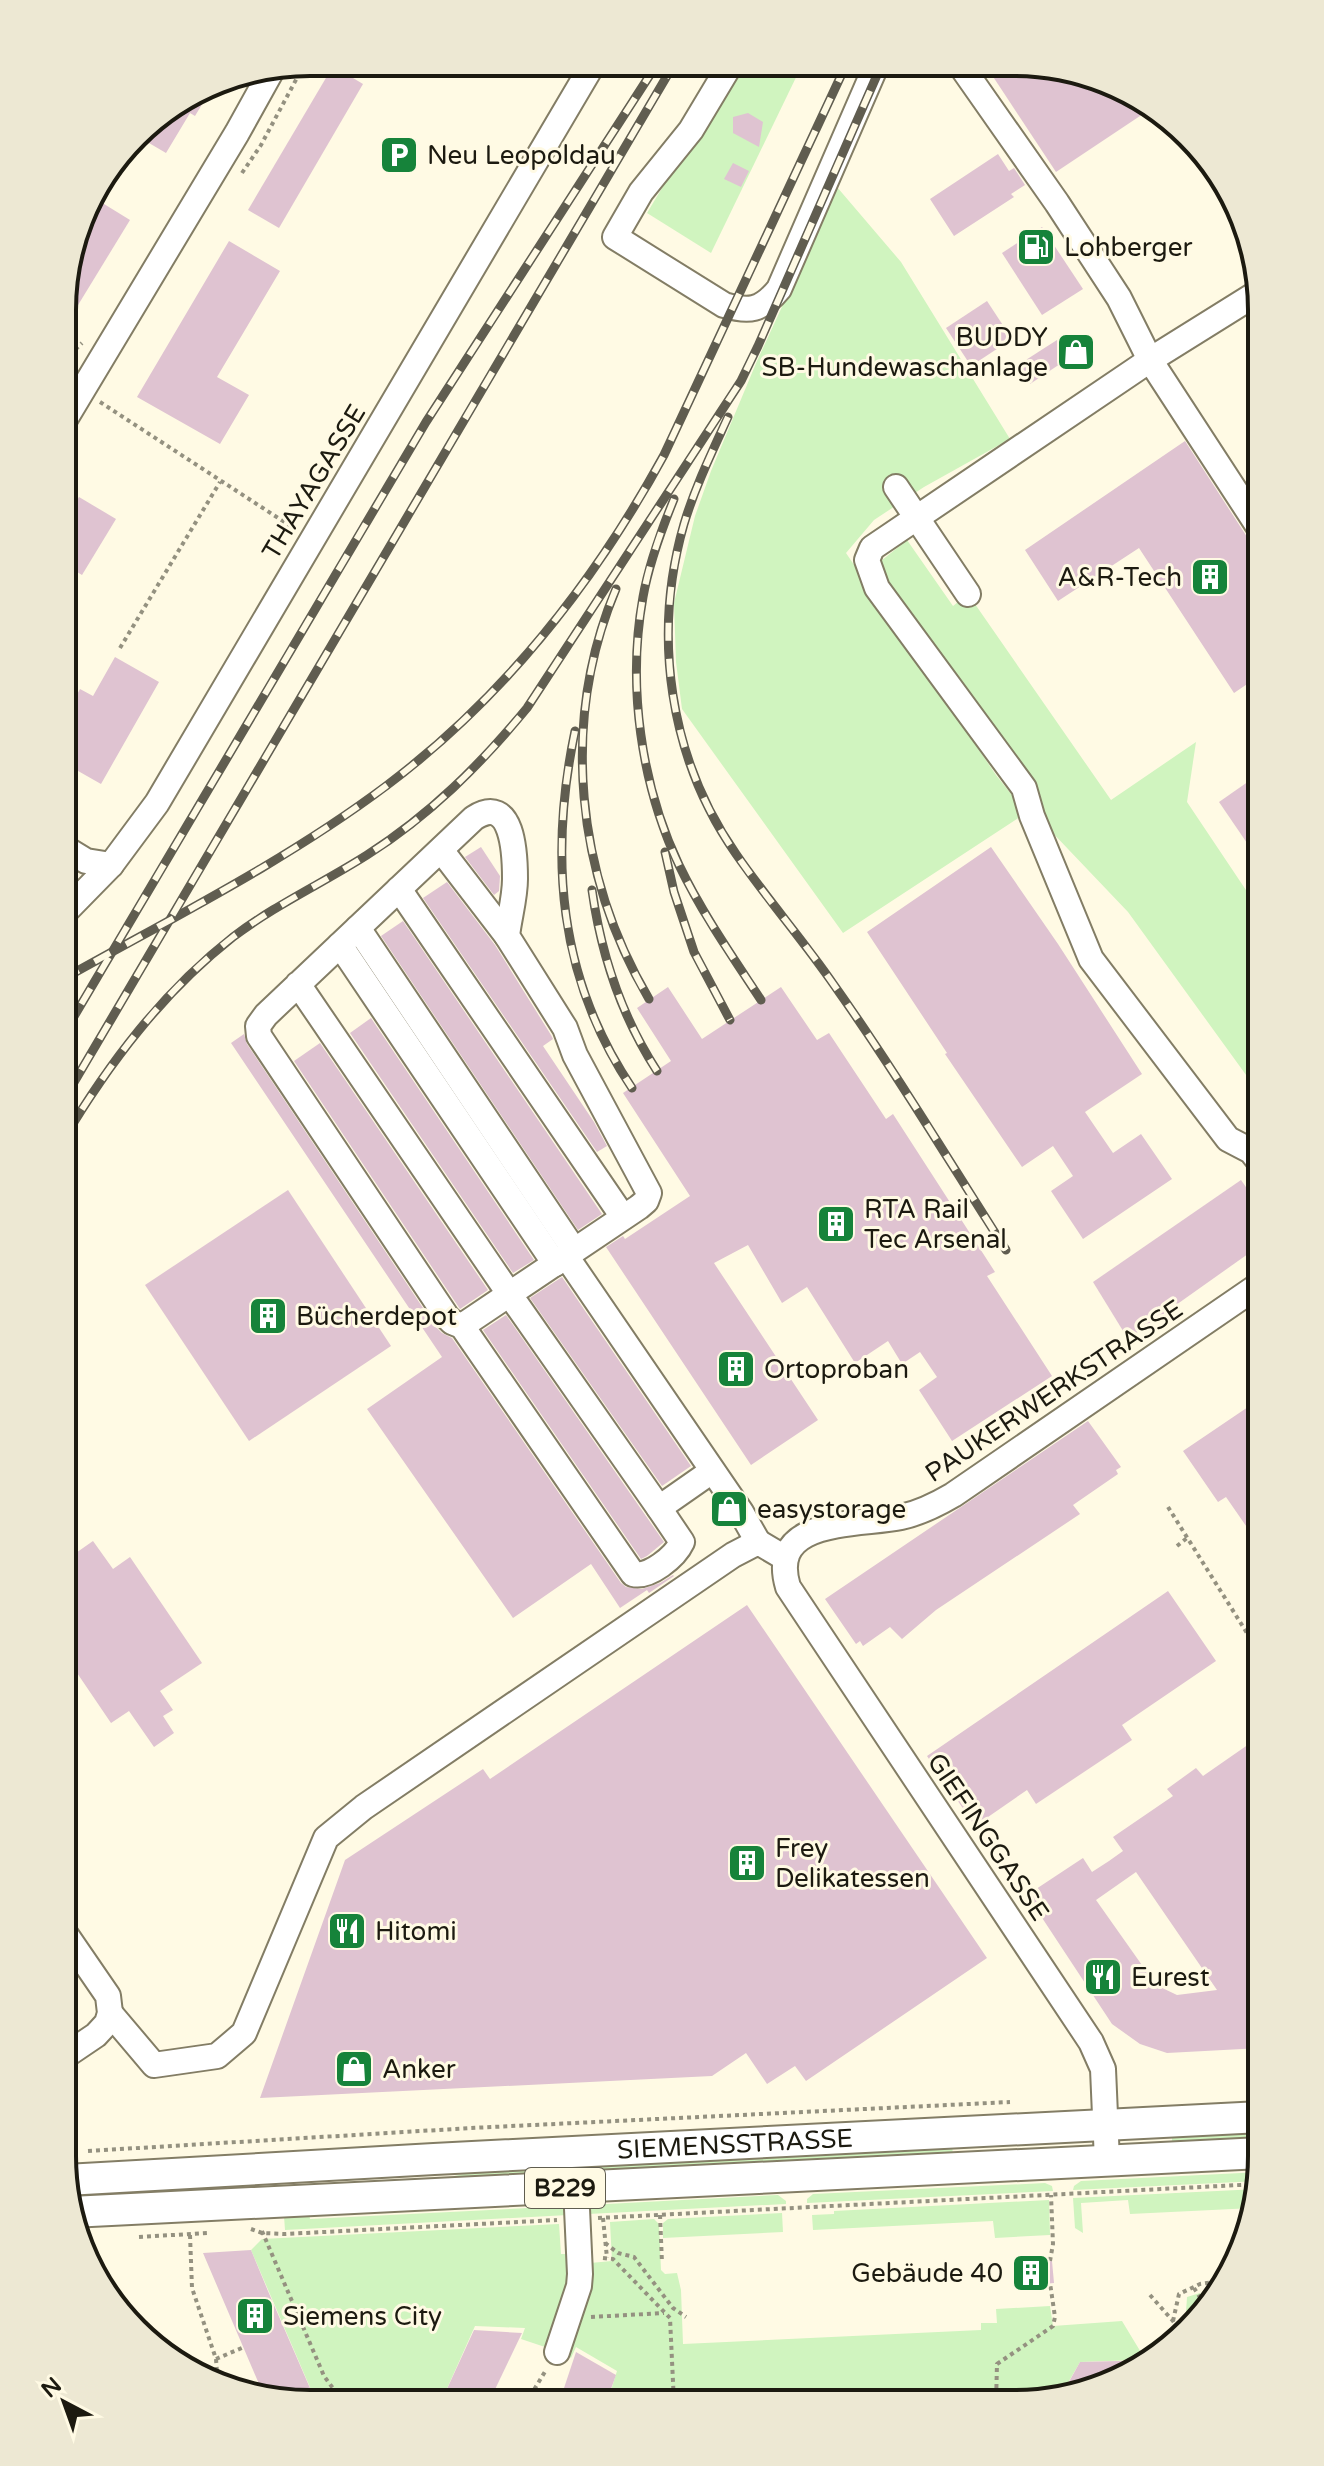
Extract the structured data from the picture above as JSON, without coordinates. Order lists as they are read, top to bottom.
{
  "streets": {
    "main road": ["SIEMENSSTRASSE", "B229"],
    "street": ["THAYAGASSE", "PAUKERWERKSTRASSE", "GIEFINGGASSE"]
  },
  "crossings": [
    ["PAUKERWERKSTRASSE", "GIEFINGGASSE"],
    ["GIEFINGGASSE", "SIEMENSSTRASSE"]
  ],
  "places": {
    "parking": ["Neu Leopoldau"],
    "fuel station": ["Lohberger"],
    "shop": ["BUDDY SB-Hundewaschanlage", "easystorage", "Anker"],
    "building": [
      "A&R-Tech",
      "RTA Rail Tec Arsenal",
      "Bücherdepot",
      "Ortoproban",
      "Frey Delikatessen",
      "Gebäude 40",
      "Siemens City"
    ],
    "restaurant": ["Hitomi", "Eurest"]
  },
  "north": "top left"
}
